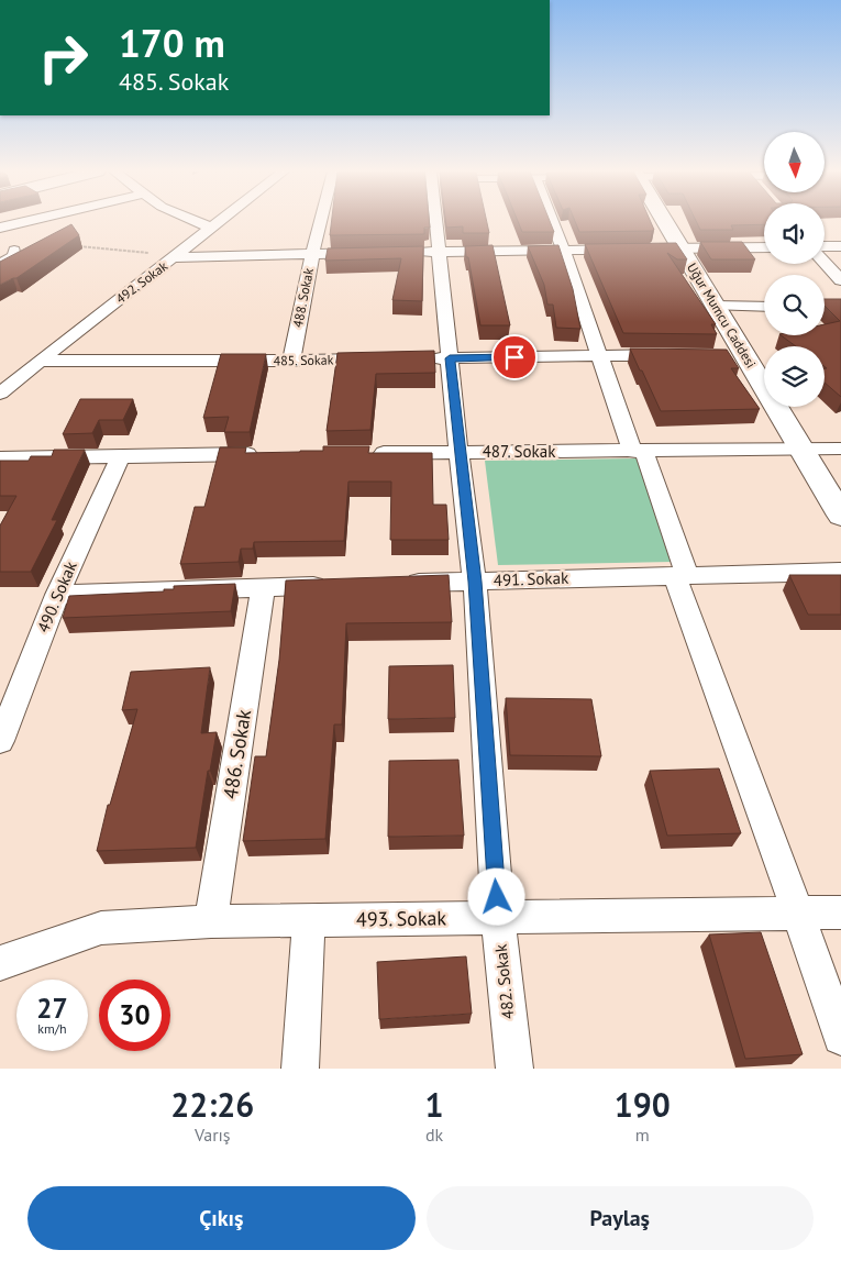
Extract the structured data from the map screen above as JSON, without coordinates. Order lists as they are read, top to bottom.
{
  "streets": {
    "street": [
      "492. Sokak",
      "488. Sokak",
      "Uğur Mumcu Caddesi",
      "485. Sokak",
      "487. Sokak",
      "491. Sokak",
      "490. Sokak",
      "486. Sokak",
      "493. Sokak",
      "482. Sokak"
    ]
  },
  "crossings": [
    ["492. Sokak", "485. Sokak"],
    ["488. Sokak", "485. Sokak"],
    ["Uğur Mumcu Caddesi", "487. Sokak"],
    ["487. Sokak", "482. Sokak"],
    ["491. Sokak", "482. Sokak"],
    ["486. Sokak", "493. Sokak"],
    ["493. Sokak", "482. Sokak"]
  ],
  "north": "bottom",
  "page": {
    "turn": ["170 m", "485. Sokak"],
    "speed": "27 km/h",
    "limit": "30",
    "eta": [
      "22:26",
      "Varış",
      "1",
      "dk",
      "190",
      "m"
    ],
    "buttons": ["Çıkış", "Paylaş"]
  }
}
